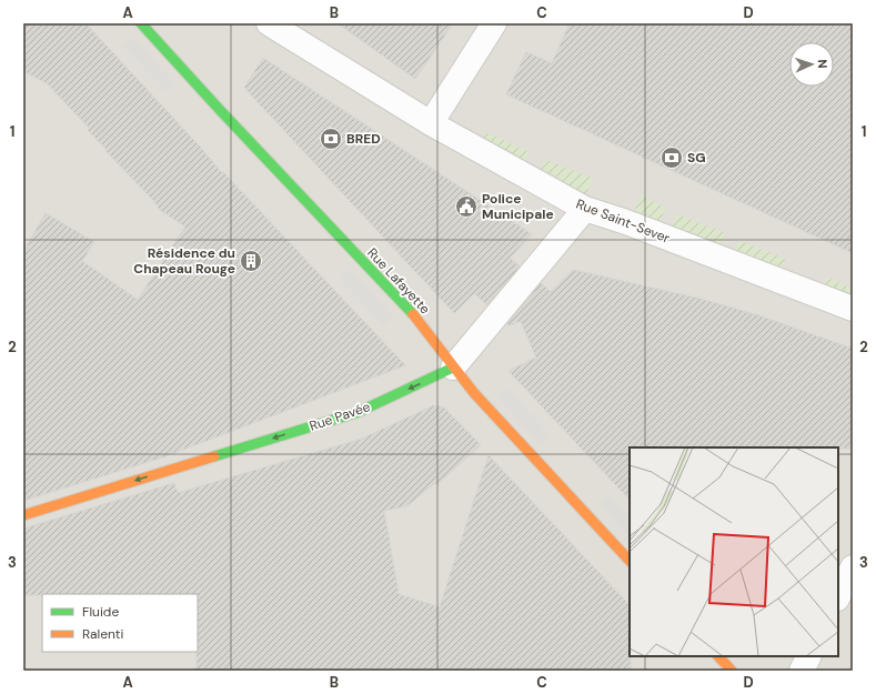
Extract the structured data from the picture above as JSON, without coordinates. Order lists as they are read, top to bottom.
{
  "streets": {
    "street": ["Rue Saint-Sever", "Rue Lafayette", "Rue Pavée"]
  },
  "crossings": [
    ["Rue Saint-Sever", "Rue Pavée"],
    ["Rue Lafayette", "Rue Pavée"]
  ],
  "one_way": ["Rue Pavée"],
  "places": {
    "bank": ["BRED", "SG"],
    "public building": ["Police Municipale"],
    "building": ["Résidence du Chapeau Rouge"]
  },
  "legend": ["Fluide", "Ralenti"],
  "north": "right",
  "grid": {
    "columns": [
      "A",
      "B",
      "C",
      "D"
    ],
    "rows": ["1", "2", "3"]
  }
}
